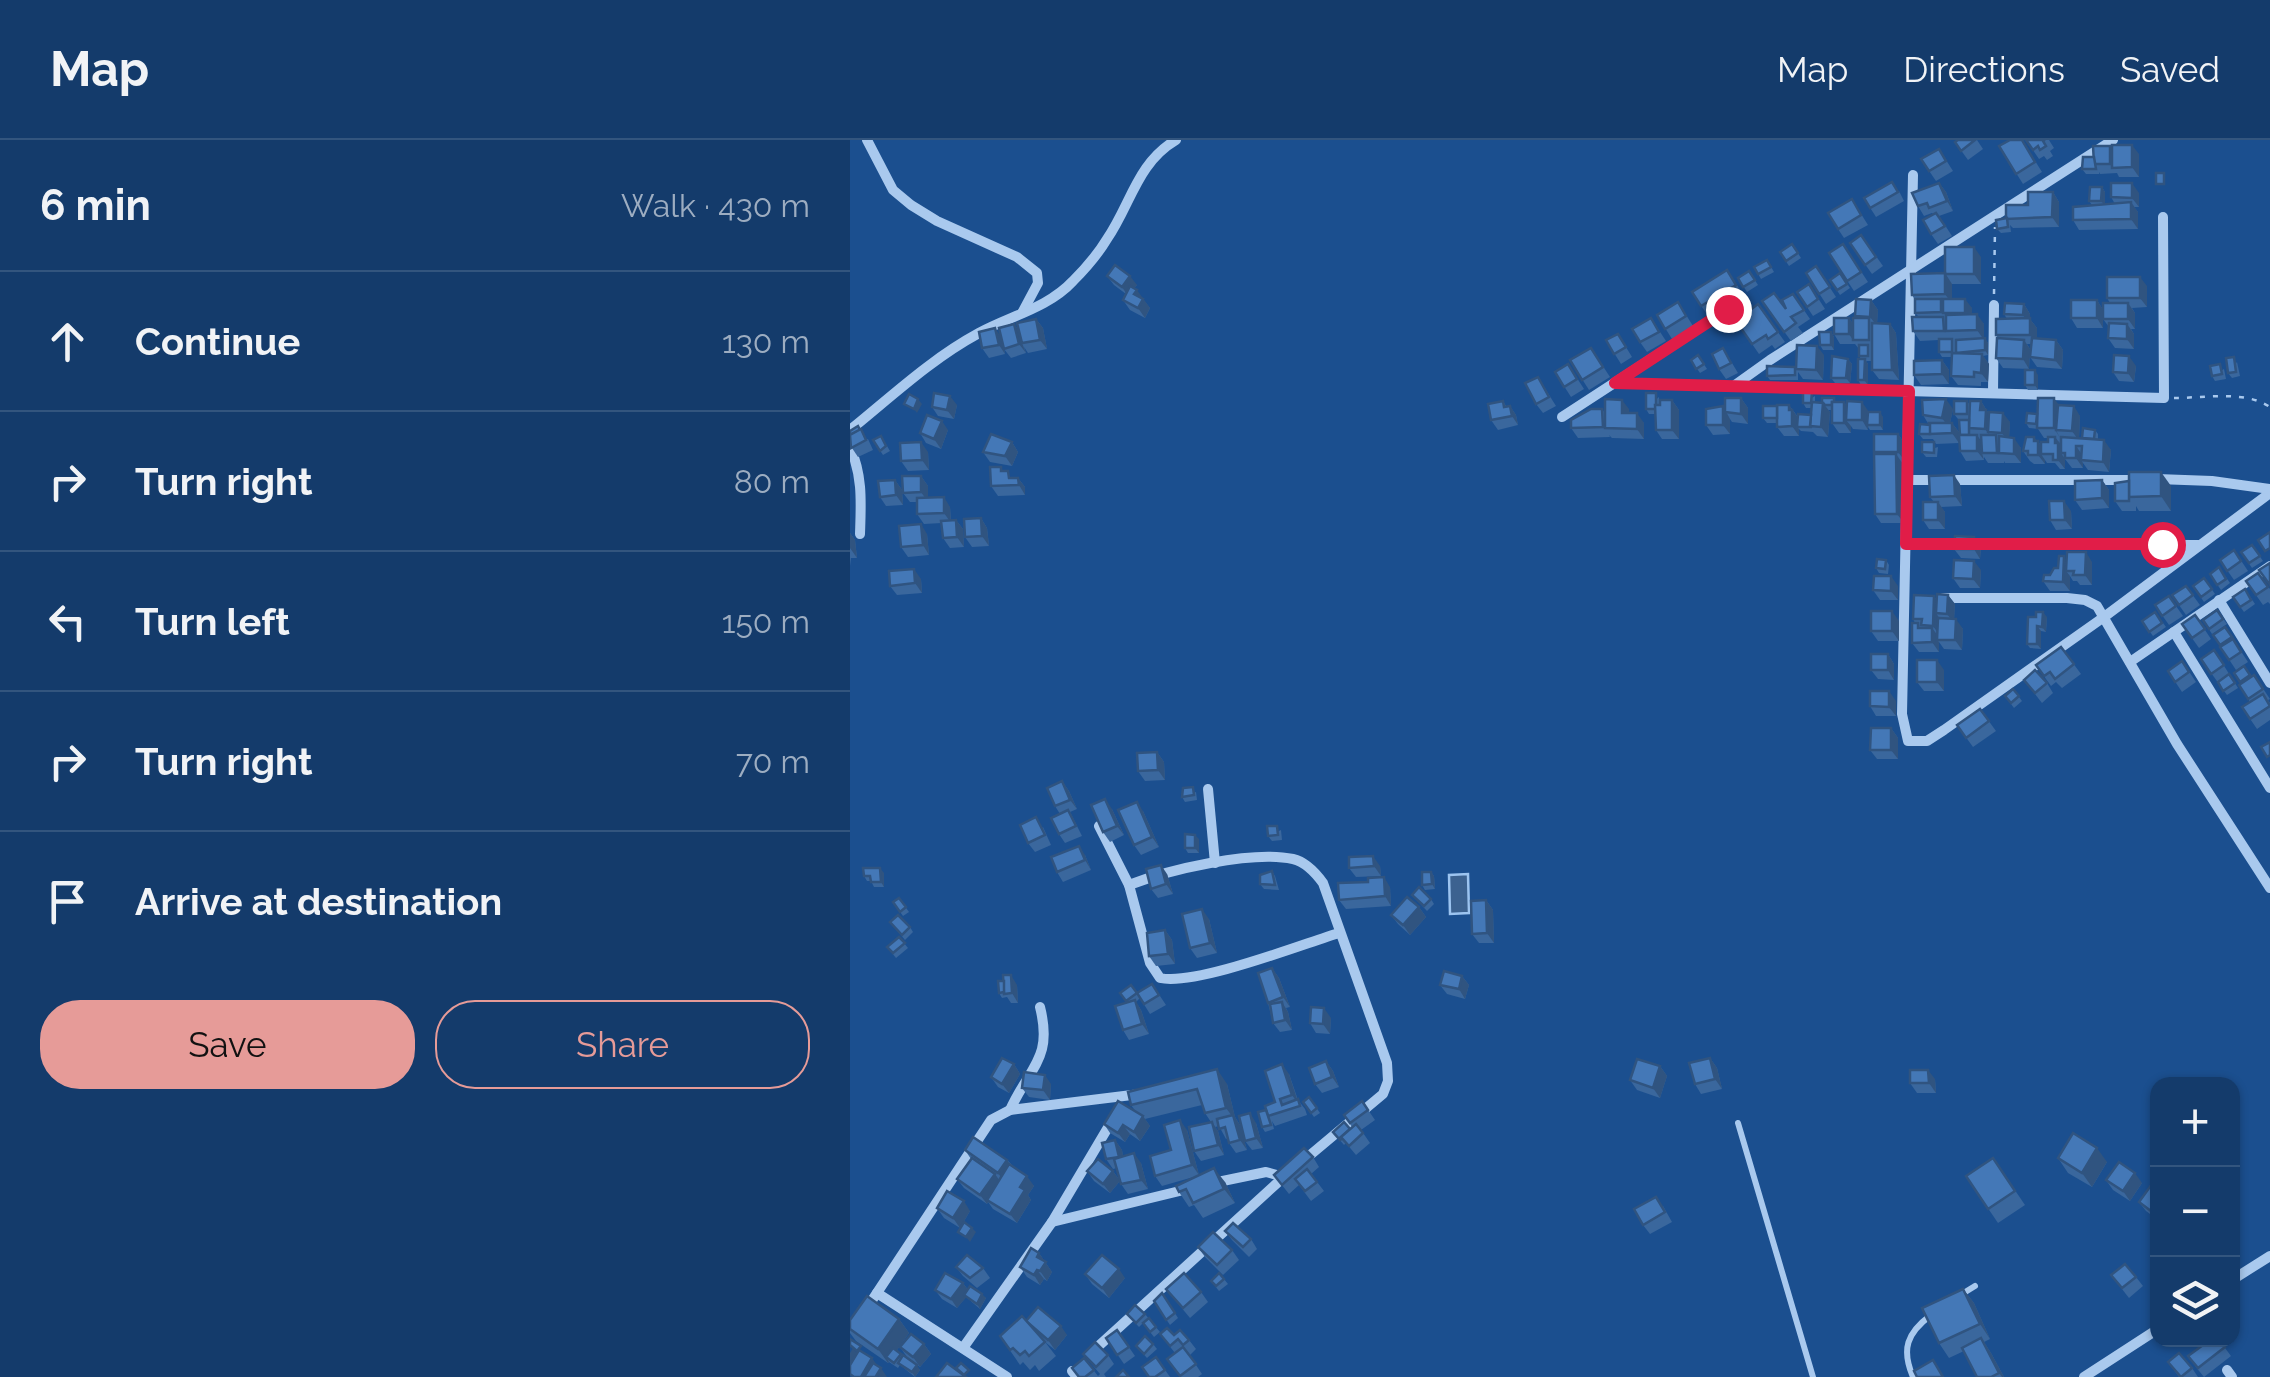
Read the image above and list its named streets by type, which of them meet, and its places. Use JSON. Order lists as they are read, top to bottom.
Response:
{
  "page": {
    "header": "Map",
    "nav": ["Map", "Directions", "Saved"],
    "heading": ["6 min", "Walk · 430 m"],
    "list": [
      ["Continue", "130 m"],
      ["Turn right", "80 m"],
      ["Turn left", "150 m"],
      ["Turn right", "70 m"],
      "Arrive at destination"
    ],
    "buttons": ["Save", "Share"],
    "map_buttons": ["+", "−"]
  }
}
